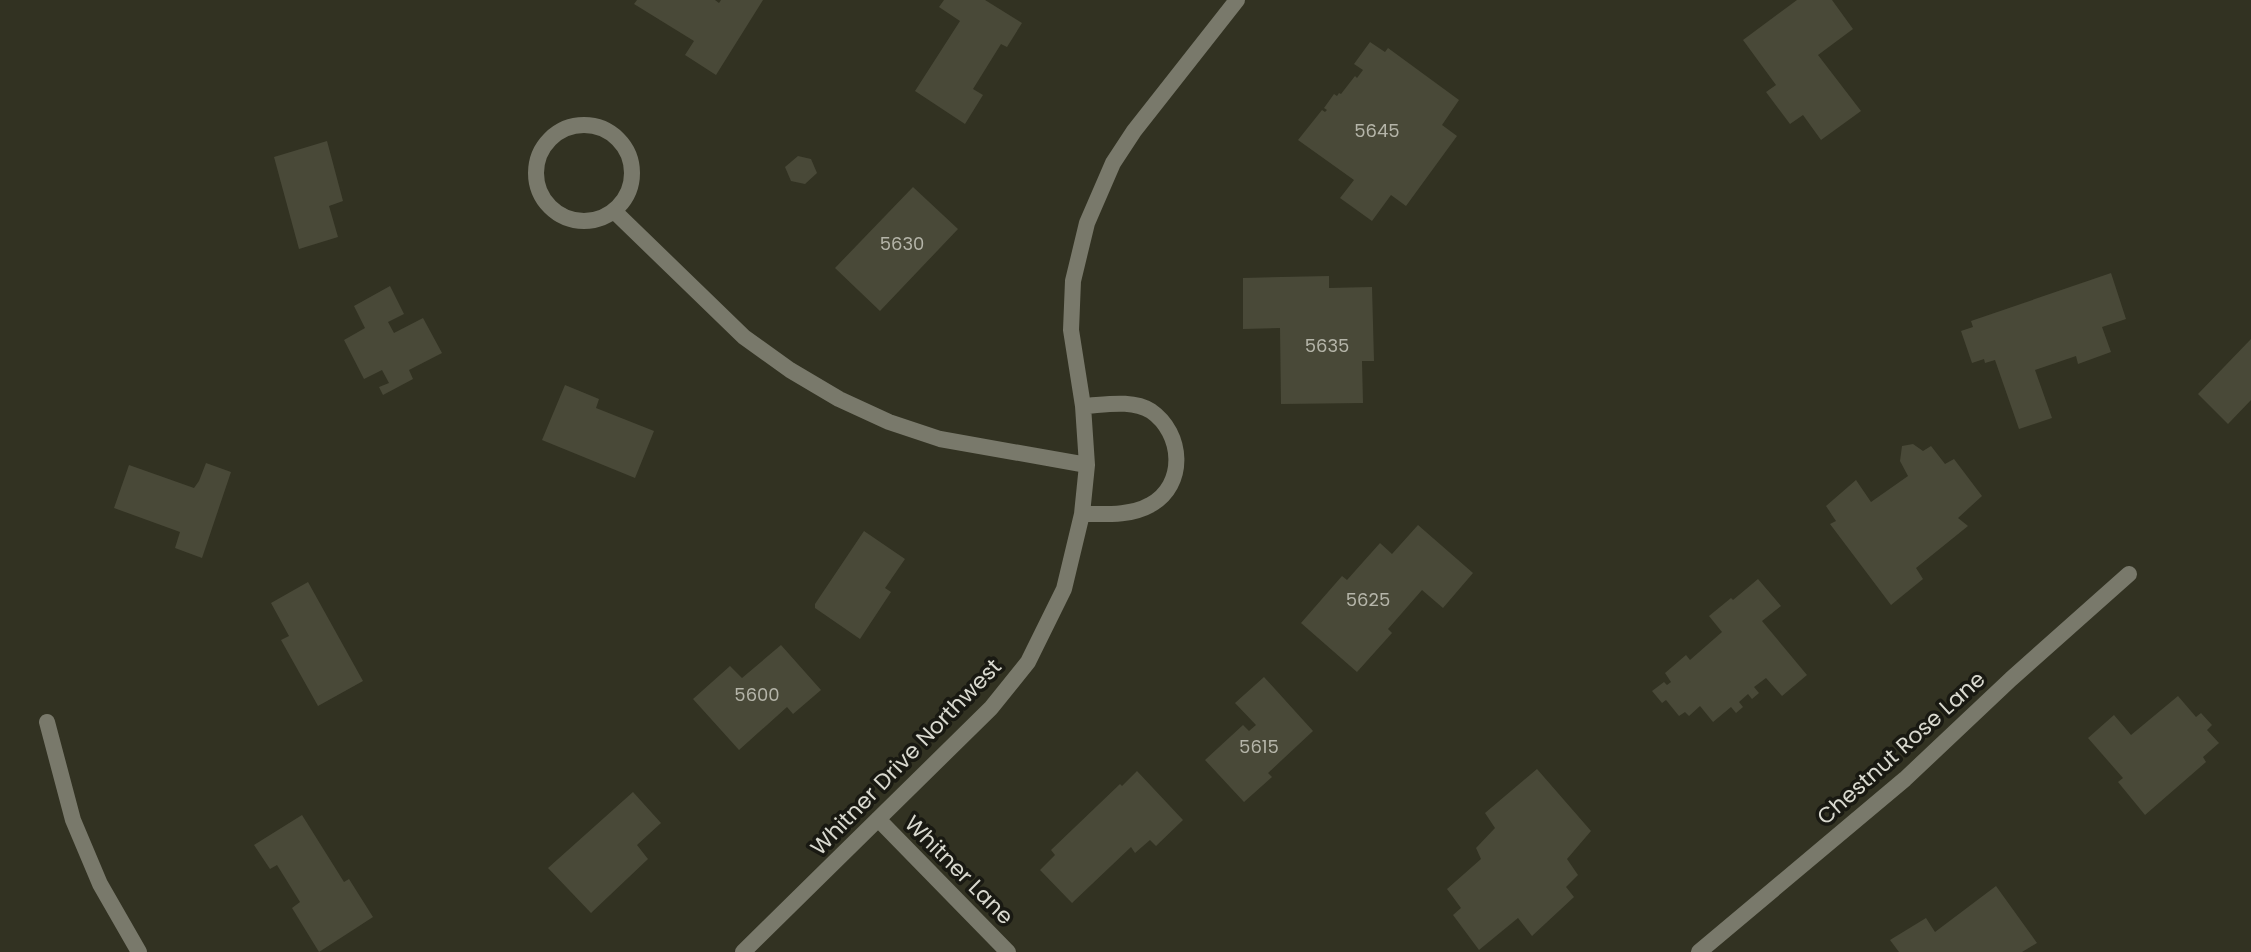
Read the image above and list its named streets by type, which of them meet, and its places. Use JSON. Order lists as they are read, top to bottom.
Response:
{
  "streets": {
    "street": ["Chestnut Rose Lane", "Whitner Drive Northwest", "Whitner Lane"]
  },
  "crossings": [
    ["Whitner Drive Northwest", "Whitner Lane"]
  ],
  "house_numbers": [
    "5645",
    "5630",
    "5635",
    "5625",
    "5600",
    "5615"
  ]
}
